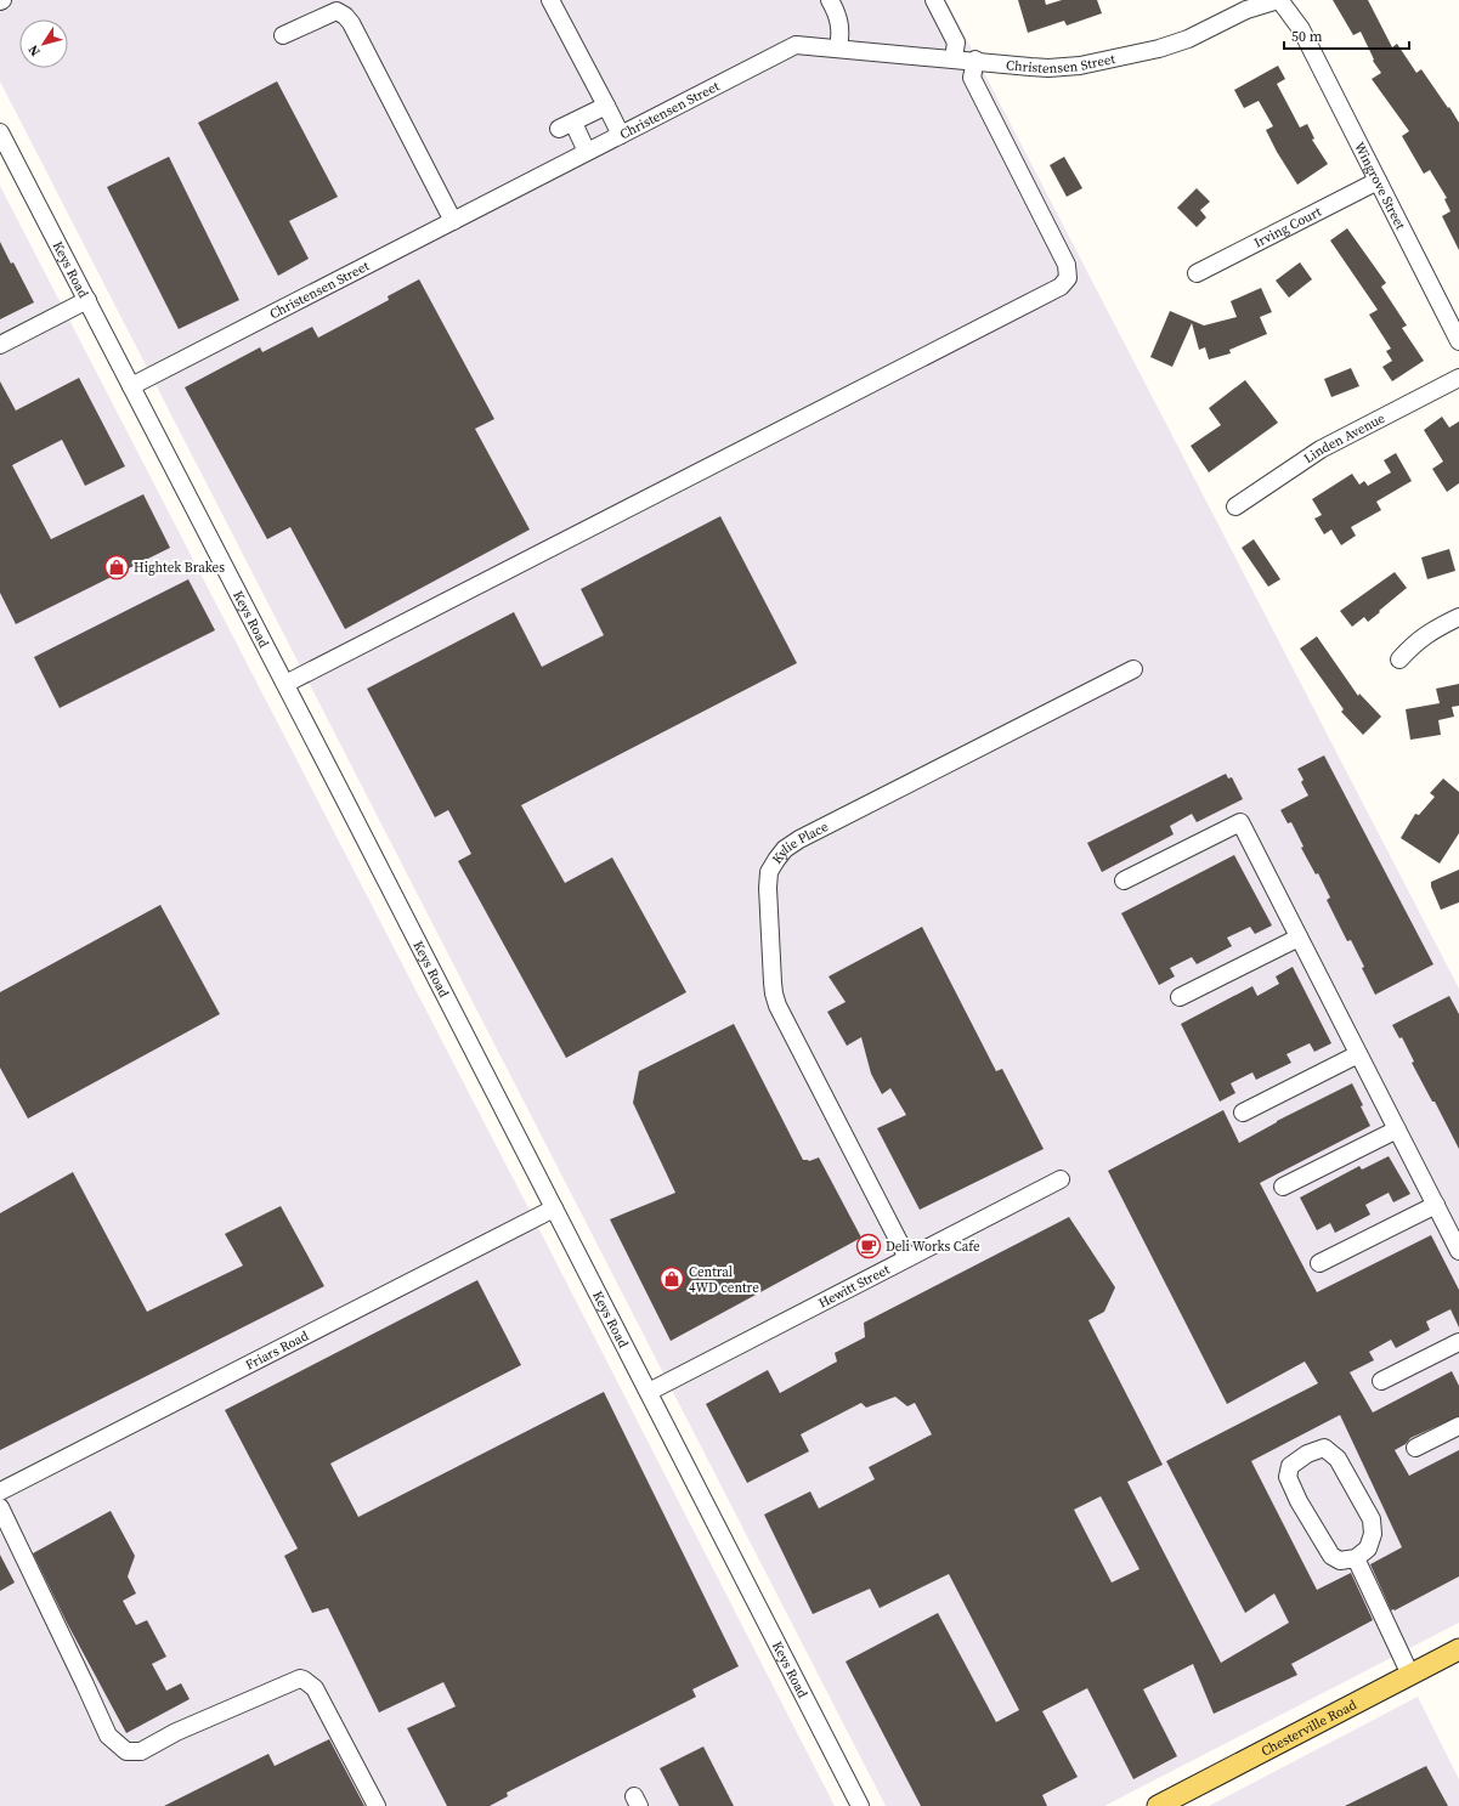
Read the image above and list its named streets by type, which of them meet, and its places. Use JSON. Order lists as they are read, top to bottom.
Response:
{
  "streets": {
    "main road": ["Chesterville Road"],
    "street": [
      "Christensen Street",
      "Wingrove Street",
      "Irving Court",
      "Keys Road",
      "Linden Avenue",
      "Kylie Place",
      "Hewitt Street",
      "Friars Road"
    ]
  },
  "crossings": [
    ["Christensen Street", "Wingrove Street"],
    ["Christensen Street", "Keys Road"],
    ["Wingrove Street", "Irving Court"],
    ["Keys Road", "Hewitt Street"],
    ["Keys Road", "Friars Road"],
    ["Kylie Place", "Hewitt Street"]
  ],
  "places": {
    "shop": ["Hightek Brakes", "Central 4WD centre"],
    "cafe": ["Deli Works Cafe"]
  },
  "scale_bar": "50 m",
  "north": "bottom left"
}
